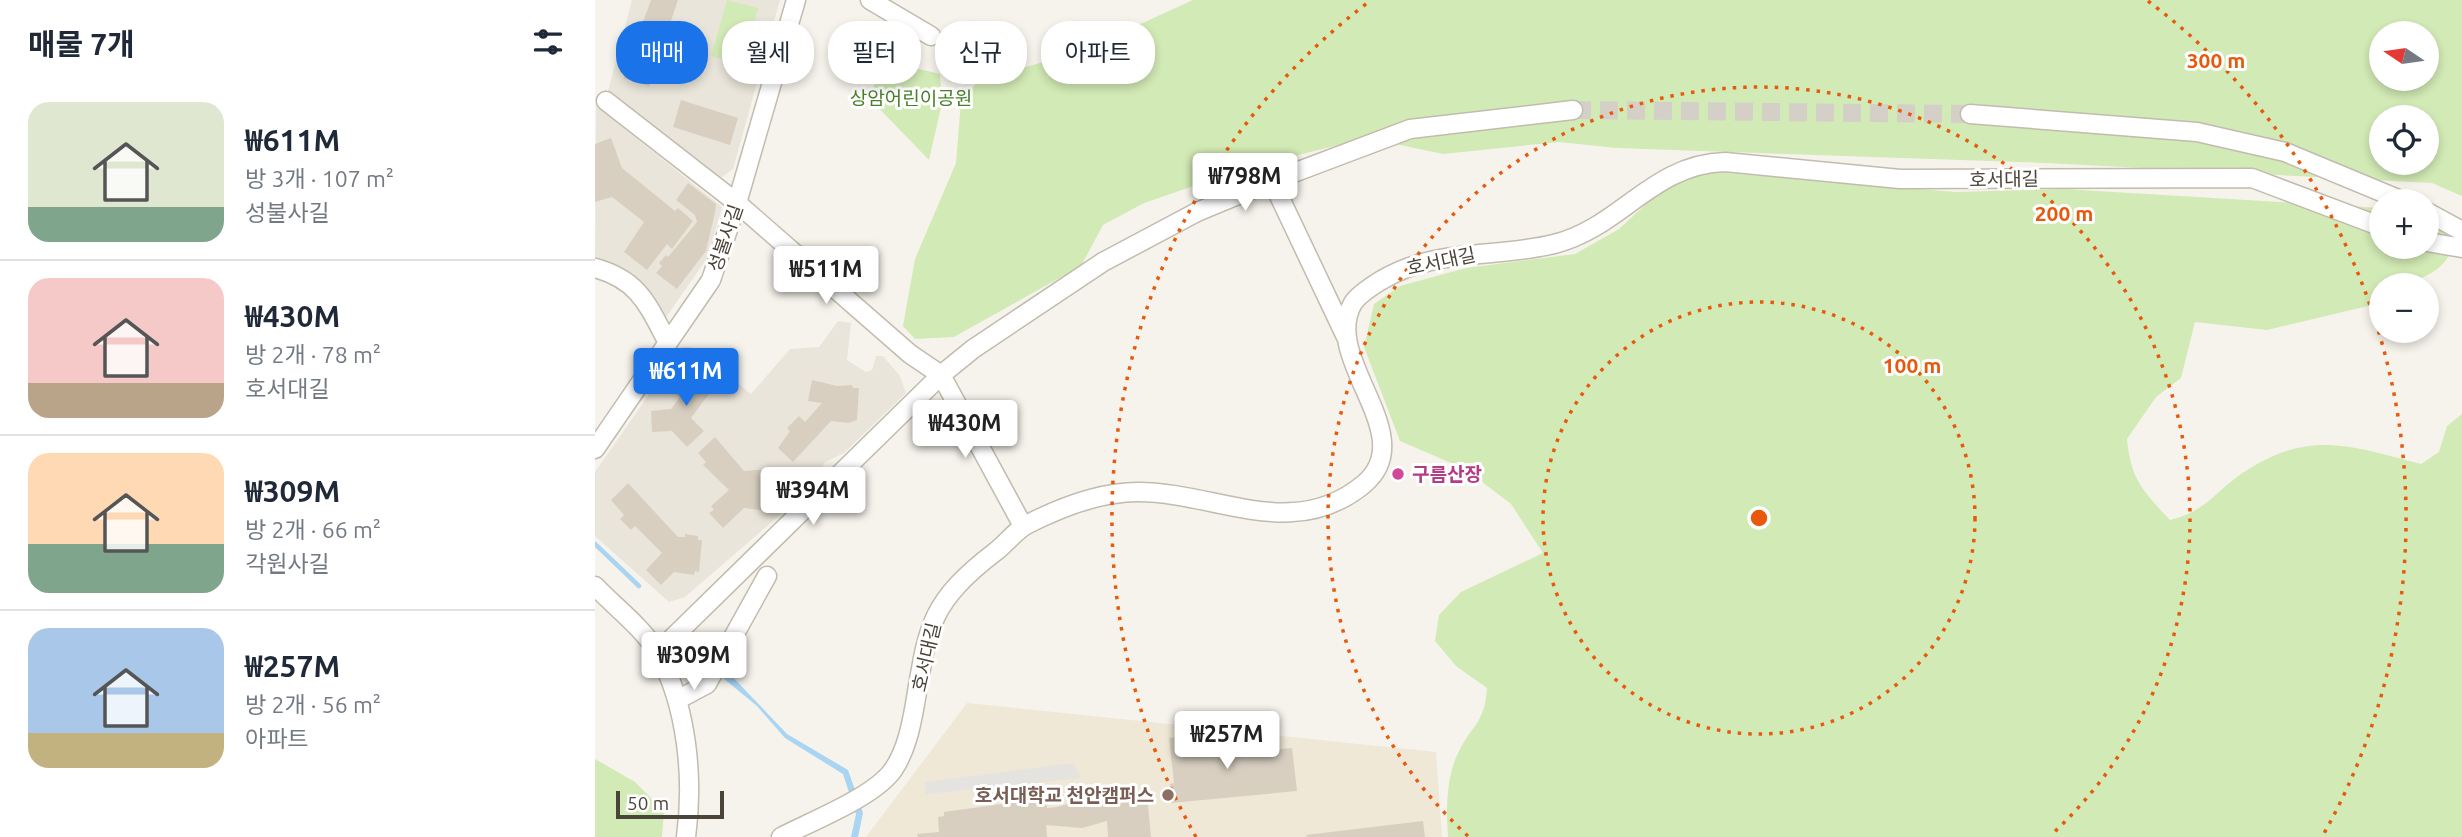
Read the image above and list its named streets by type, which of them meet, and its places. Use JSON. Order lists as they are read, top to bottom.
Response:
{
  "streets": {
    "street": ["호서대길", "성불사길"]
  },
  "parks": ["상암어린이공원"],
  "places": ["구름산장", "호서대학교 천안캠퍼스"],
  "scale_bar": "50 m",
  "north": "left",
  "page": {
    "heading": "매물 7개",
    "map_buttons": ["+", "−"],
    "chip": [
      "매매",
      "월세",
      "필터",
      "신규",
      "아파트"
    ],
    "list": [
      {
        "name": "₩611M",
        "note": "방 3개 · 107 m² · 성불사길"
      },
      {
        "name": "₩430M",
        "note": "방 2개 · 78 m² · 호서대길"
      },
      {
        "name": "₩309M",
        "note": "방 2개 · 66 m² · 각원사길"
      },
      {
        "name": "₩257M",
        "note": "방 2개 · 56 m² · 아파트"
      }
    ],
    "price": [
      "₩798M",
      "₩511M",
      "₩611M",
      "₩430M",
      "₩394M",
      "₩309M",
      "₩257M"
    ],
    "scale": "50 m"
  },
  "rings": ["300 m", "200 m", "100 m"]
}
